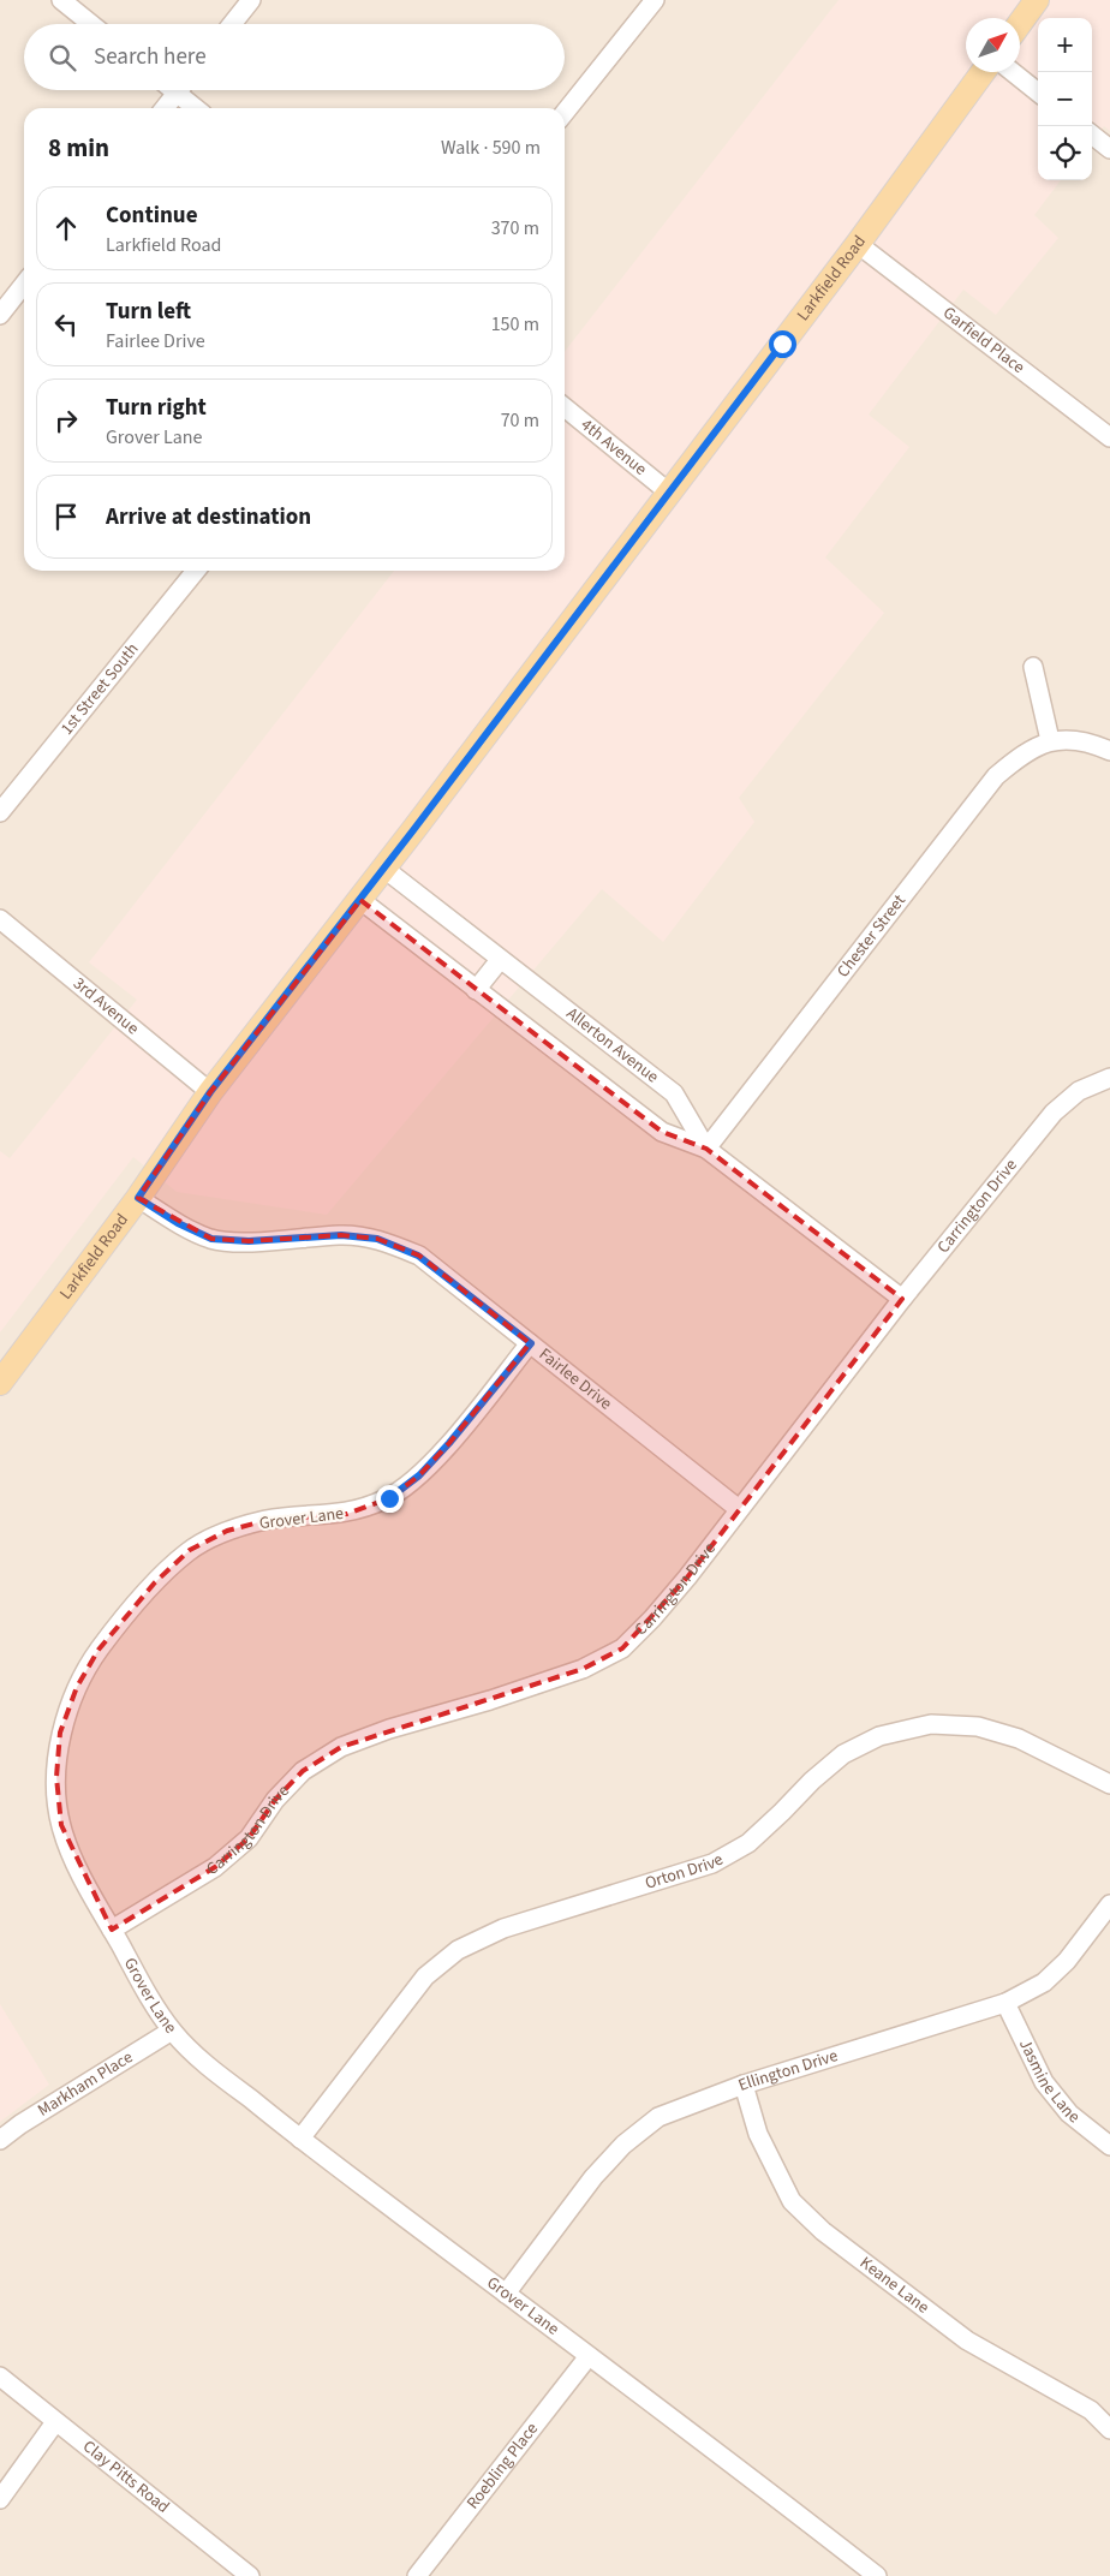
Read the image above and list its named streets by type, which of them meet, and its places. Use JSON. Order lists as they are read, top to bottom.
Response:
{
  "streets": {
    "main road": ["Larkfield Road"],
    "street": [
      "Garfield Place",
      "4th Avenue",
      "1st Street South",
      "Chester Street",
      "3rd Avenue",
      "Allerton Avenue",
      "Carrington Drive",
      "Fairlee Drive",
      "Grover Lane",
      "Orton Drive",
      "Ellington Drive",
      "Jasmine Lane",
      "Markham Place",
      "Keane Lane",
      "Roebling Place",
      "Clay Pitts Road"
    ]
  },
  "crossings": [
    ["Larkfield Road", "Garfield Place"],
    ["Larkfield Road", "4th Avenue"],
    ["Larkfield Road", "3rd Avenue"],
    ["Larkfield Road", "Allerton Avenue"],
    ["Larkfield Road", "Fairlee Drive"],
    ["Chester Street", "Allerton Avenue"],
    ["Allerton Avenue", "Carrington Drive"],
    ["Carrington Drive", "Fairlee Drive"],
    ["Carrington Drive", "Grover Lane"],
    ["Fairlee Drive", "Grover Lane"],
    ["Grover Lane", "Orton Drive"],
    ["Grover Lane", "Ellington Drive"],
    ["Grover Lane", "Markham Place"],
    ["Grover Lane", "Roebling Place"],
    ["Ellington Drive", "Jasmine Lane"],
    ["Ellington Drive", "Keane Lane"]
  ],
  "north": "top right",
  "page": {
    "map_buttons": ["+", "−"],
    "search": "Search here",
    "heading": ["8 min", "Walk · 590 m"],
    "list": [
      ["Continue", "Larkfield Road", "370 m"],
      ["Turn left", "Fairlee Drive", "150 m"],
      ["Turn right", "Grover Lane", "70 m"],
      "Arrive at destination"
    ]
  }
}
